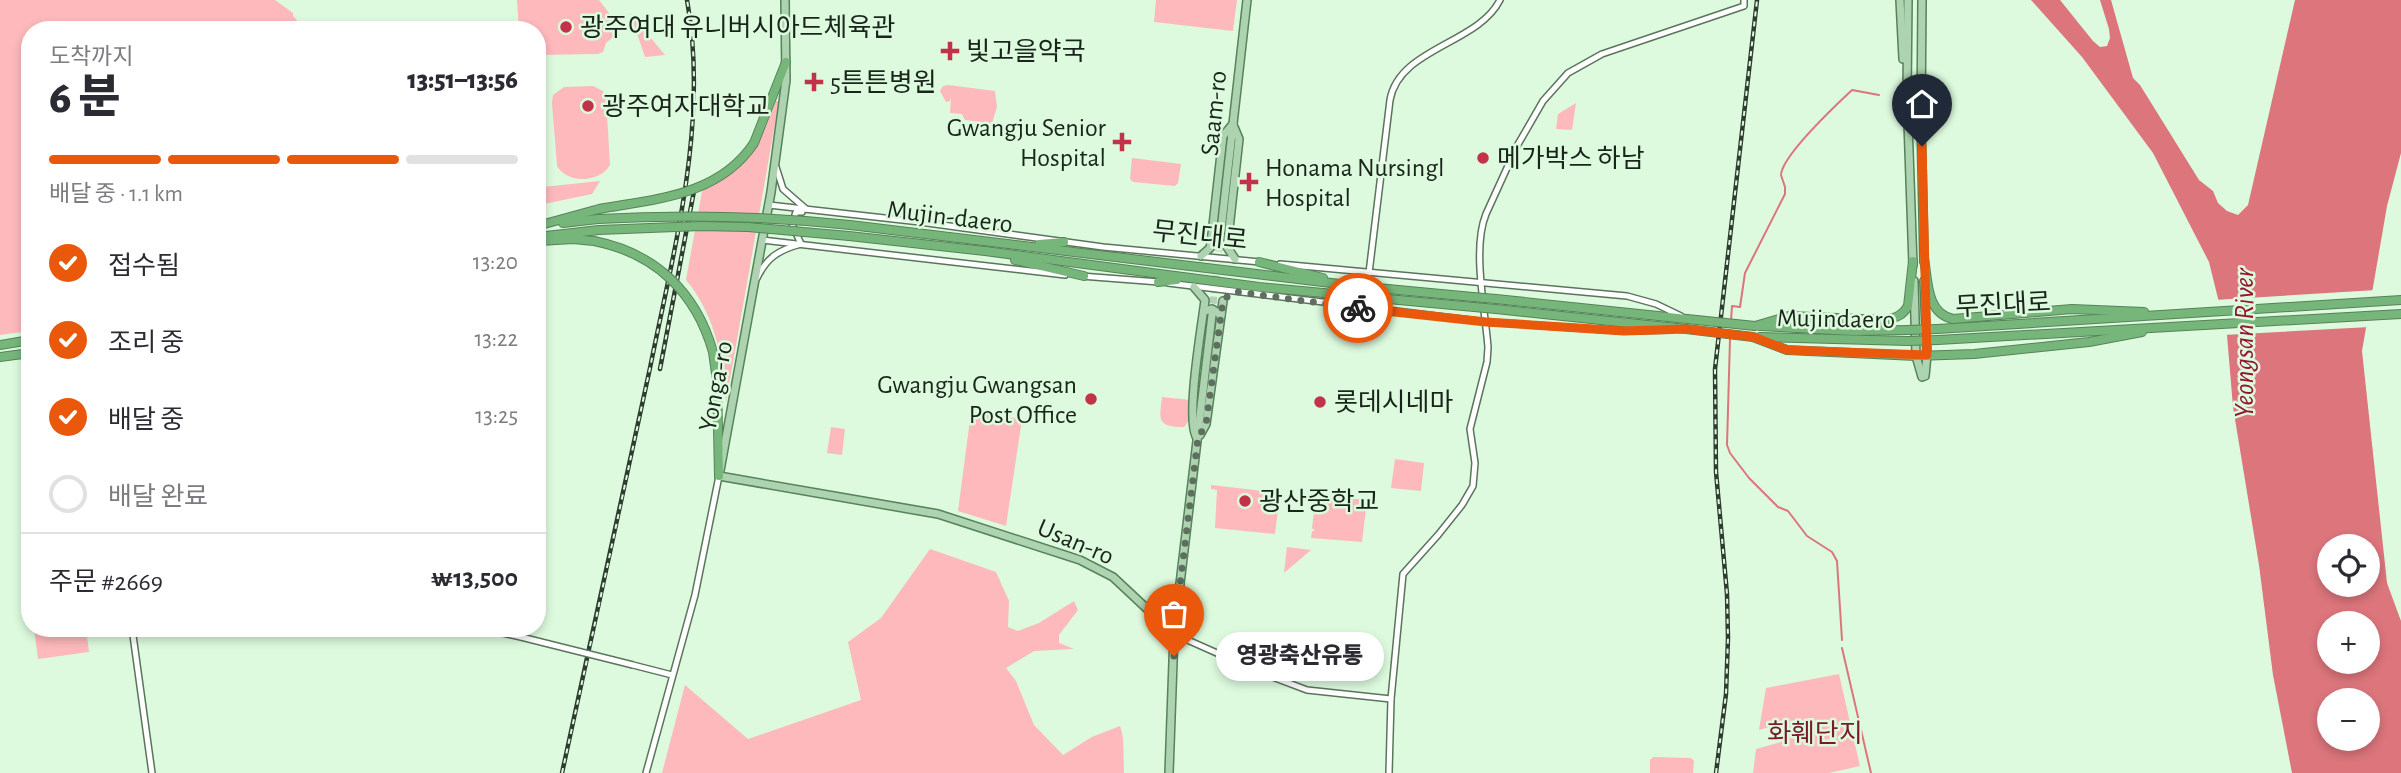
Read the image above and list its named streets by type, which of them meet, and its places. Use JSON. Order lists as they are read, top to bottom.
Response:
{
  "streets": {
    "highway": ["Mujin-daero", "무진대로", "Mujindaero"],
    "main road": ["Saam-ro", "Yonga-ro", "Usan-ro"]
  },
  "crossings": [
    ["Mujin-daero", "무진대로"],
    ["Mujin-daero", "Mujindaero"],
    ["무진대로", "Mujindaero"],
    ["무진대로", "Yonga-ro"],
    ["Yonga-ro", "Usan-ro"]
  ],
  "water": ["Yeongsan River"],
  "parks": ["화훼단지"],
  "places": {
    "other": [
      "광주여대 유니버시아드체육관",
      "광주여자대학교",
      "메가박스 하남",
      "Gwangju Gwangsan Post Office",
      "롯데시네마",
      "광산중학교",
      "영광축산유통"
    ],
    "health": [
      "빛고을약국",
      "5튼튼병원",
      "Gwangju Senior Hospital",
      "Honama Nursingl Hospital"
    ]
  },
  "page": {
    "heading": ["6 분", "도착까지", "13:51–13:56"],
    "panel": ["주문 #2669", "₩13,500"],
    "bar": "배달 중 · 1.1 km",
    "list": [
      ["접수됨", "13:20"],
      ["조리 중", "13:22"],
      ["배달 중", "13:25"],
      "배달 완료"
    ],
    "map_buttons": ["+", "−"],
    "bubble": "영광축산유통"
  }
}
